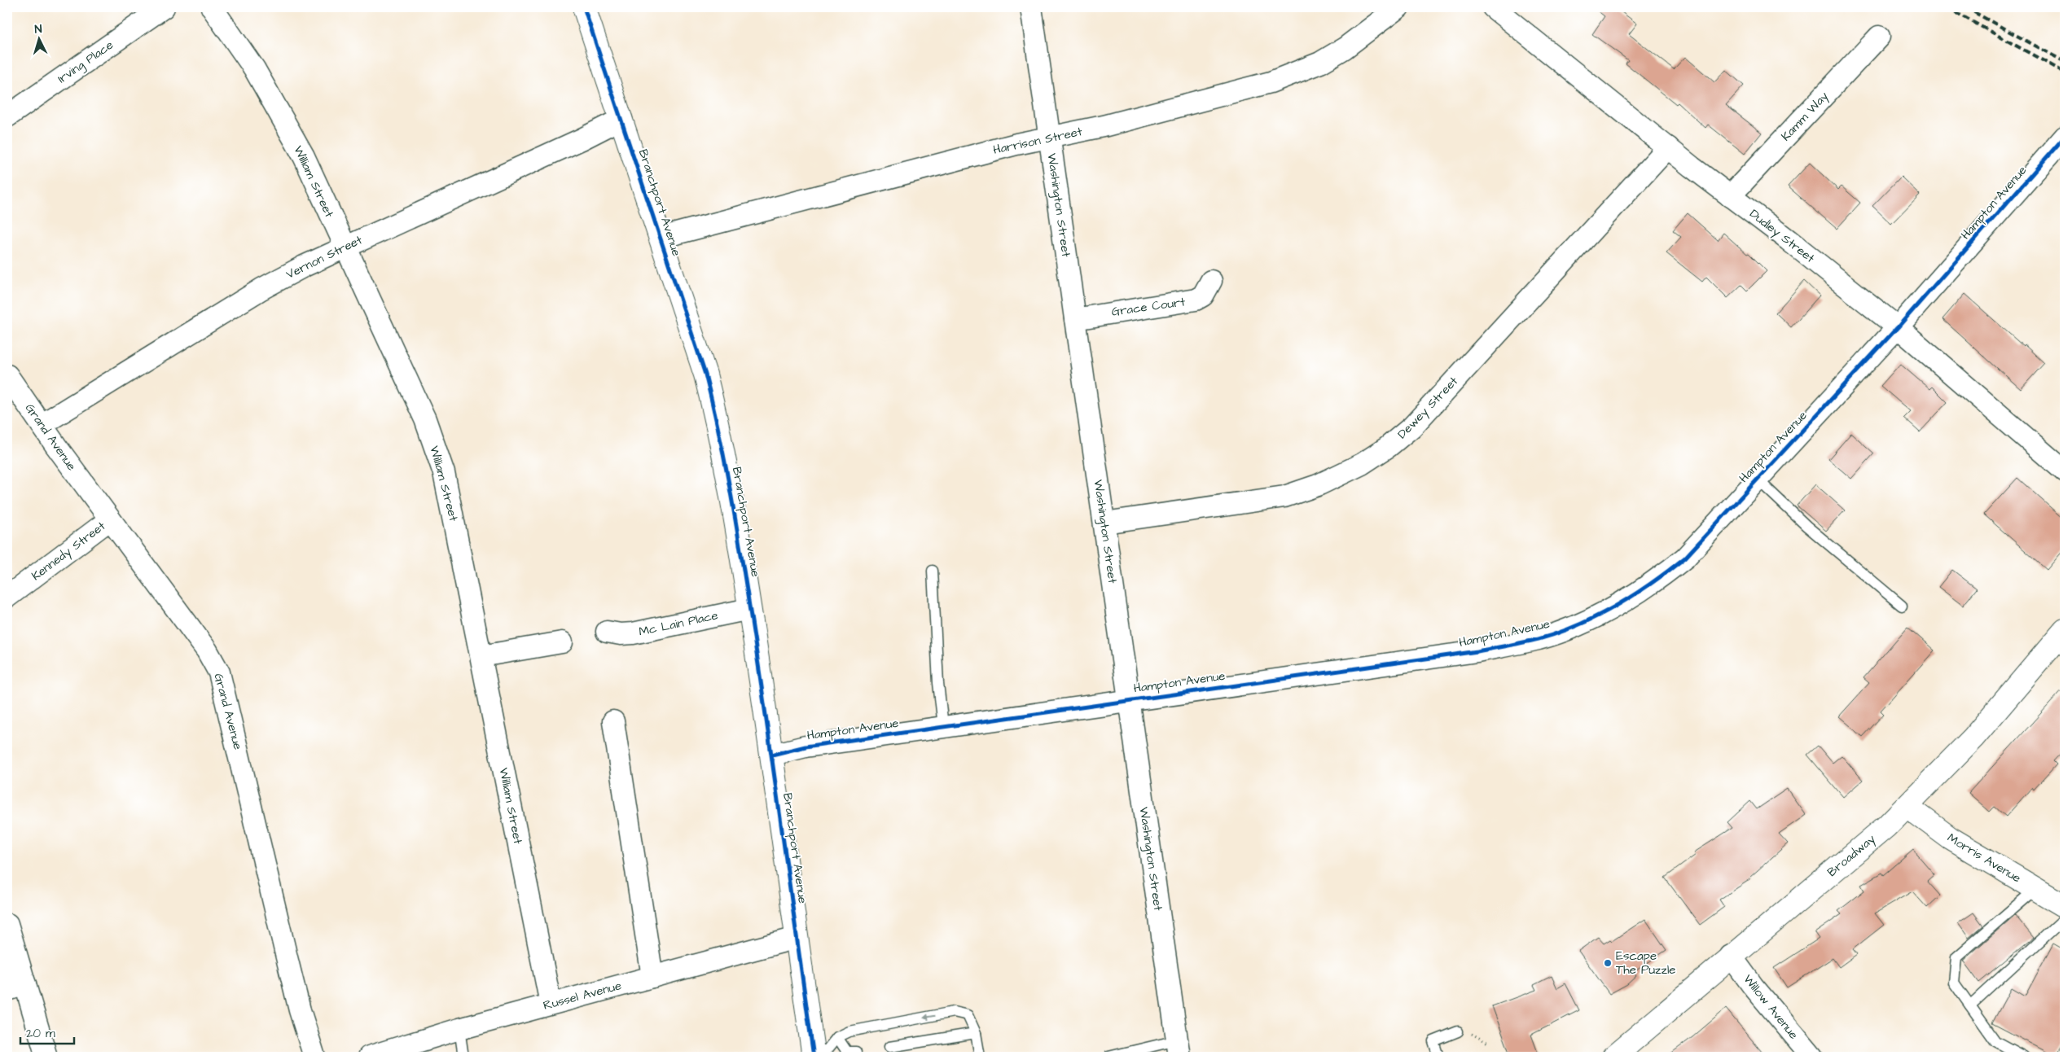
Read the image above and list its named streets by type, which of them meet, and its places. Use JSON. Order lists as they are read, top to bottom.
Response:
{
  "streets": {
    "street": [
      "Irving Place",
      "Kamm Way",
      "Harrison Street",
      "William Street",
      "Branchport Avenue",
      "Hampton Avenue",
      "Washington Street",
      "Dudley Street",
      "Vernon Street",
      "Grace Court",
      "Dewey Street",
      "Grand Avenue",
      "Kennedy Street",
      "Mc Lain Place",
      "Broadway",
      "Morris Avenue",
      "Russel Avenue",
      "Willow Avenue"
    ]
  },
  "crossings": [
    ["Kamm Way", "Dudley Street"],
    ["Harrison Street", "Branchport Avenue"],
    ["Harrison Street", "Washington Street"],
    ["William Street", "Vernon Street"],
    ["William Street", "Russel Avenue"],
    ["Branchport Avenue", "Hampton Avenue"],
    ["Branchport Avenue", "Vernon Street"],
    ["Branchport Avenue", "Mc Lain Place"],
    ["Branchport Avenue", "Russel Avenue"],
    ["Hampton Avenue", "Washington Street"],
    ["Hampton Avenue", "Dudley Street"],
    ["Washington Street", "Grace Court"],
    ["Washington Street", "Dewey Street"],
    ["Dudley Street", "Dewey Street"],
    ["Vernon Street", "Grand Avenue"],
    ["Grand Avenue", "Kennedy Street"],
    ["Broadway", "Morris Avenue"],
    ["Broadway", "Willow Avenue"]
  ],
  "places": ["Escape The Puzzle"],
  "scale_bar": "20 m",
  "north": "top"
}
